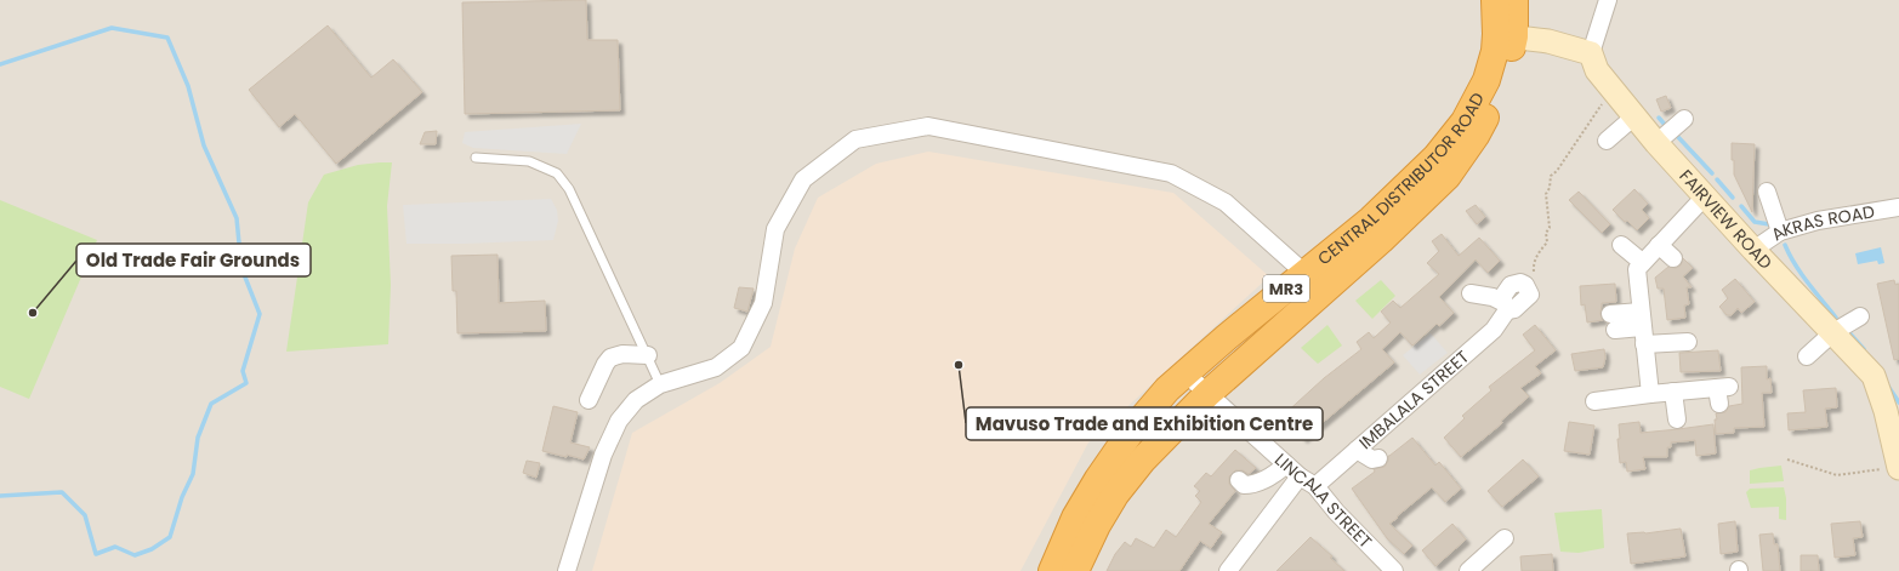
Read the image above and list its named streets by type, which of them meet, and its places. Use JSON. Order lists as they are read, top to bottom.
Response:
{
  "streets": {
    "highway": ["CENTRAL DISTRIBUTOR ROAD", "MR3"],
    "main road": ["FAIRVIEW ROAD"],
    "street": ["AKRAS ROAD", "IMBALALA STREET", "LINCALA STREET"]
  },
  "crossings": [
    ["CENTRAL DISTRIBUTOR ROAD", "LINCALA STREET"],
    ["FAIRVIEW ROAD", "AKRAS ROAD"],
    ["IMBALALA STREET", "LINCALA STREET"]
  ],
  "places": ["Old Trade Fair Grounds", "Mavuso Trade and Exhibition Centre"]
}
